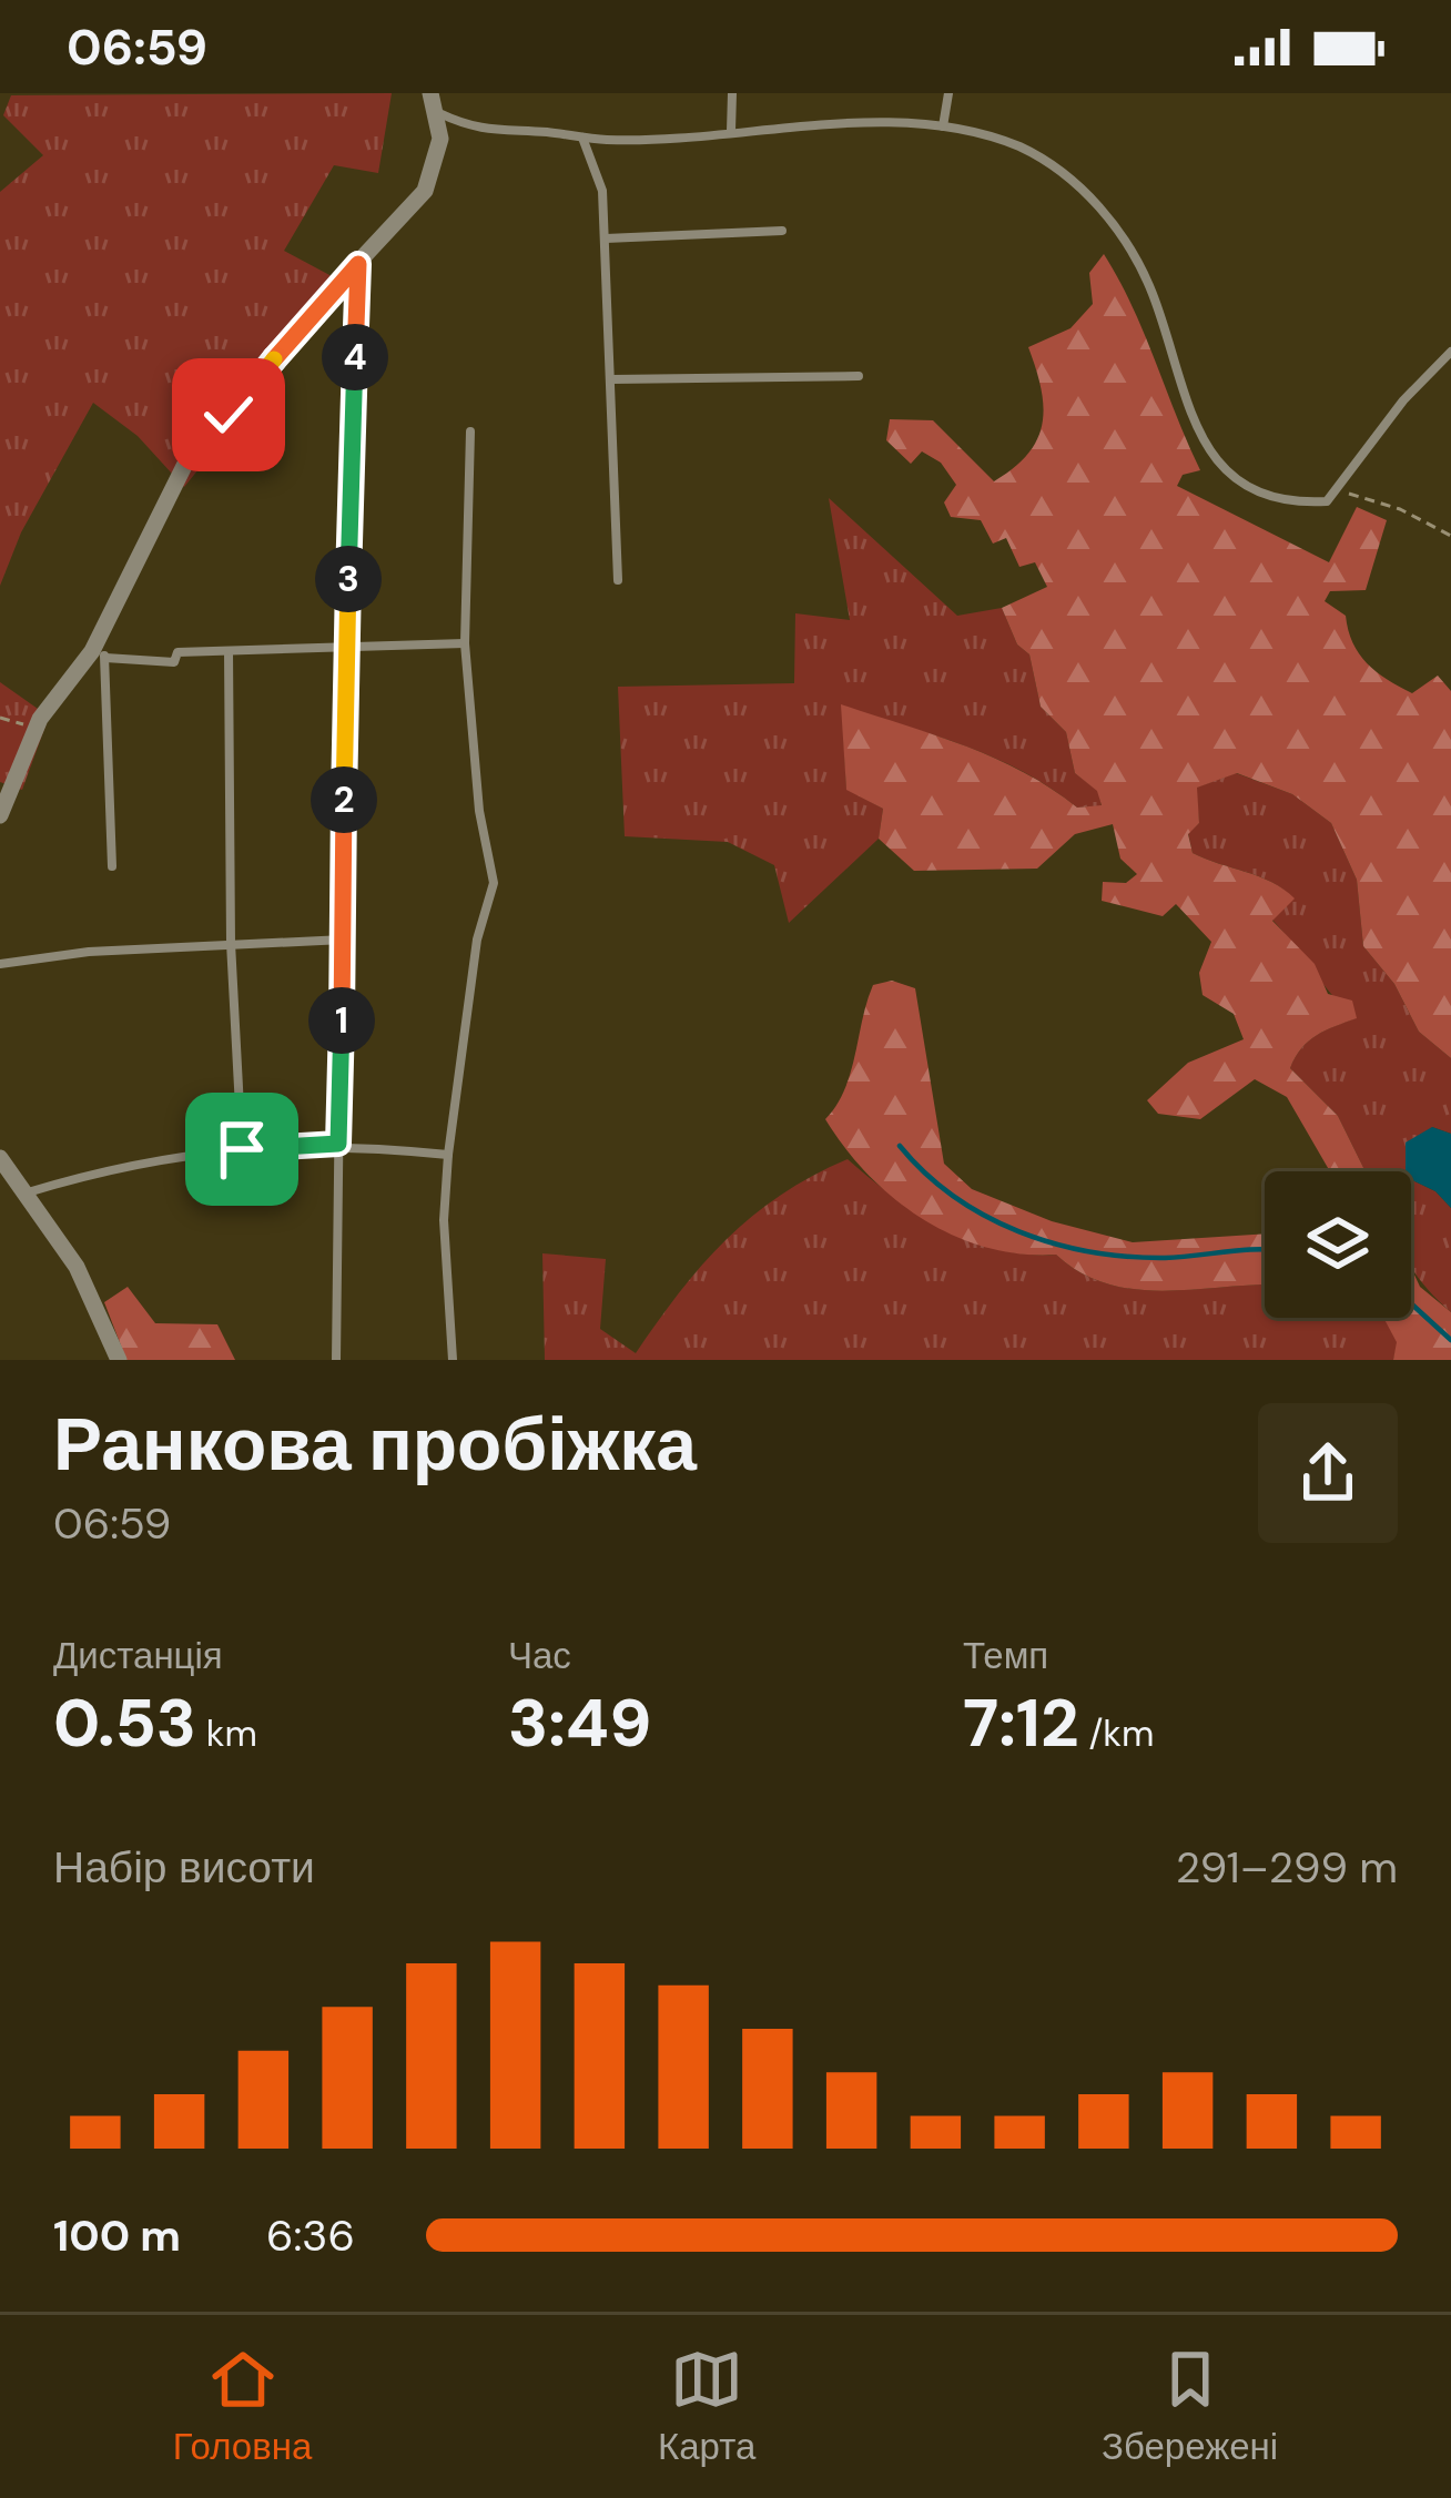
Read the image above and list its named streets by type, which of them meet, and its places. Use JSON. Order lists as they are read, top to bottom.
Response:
{
  "page": {
    "status": "06:59",
    "pins": [
      "4",
      "3",
      "2",
      "1"
    ],
    "heading": ["Ранкова пробіжка", "06:59"],
    "stats": [
      ["Дистанція", "0.53 km"],
      ["Час", "3:49"],
      ["Темп", "7:12 /km"]
    ],
    "chart": ["Набір висоти", "291–299 m"],
    "list": [
      {
        "name": "100 m",
        "note": "6:36"
      }
    ],
    "tabs": ["Головна", "Карта", "Збережені"]
  }
}
